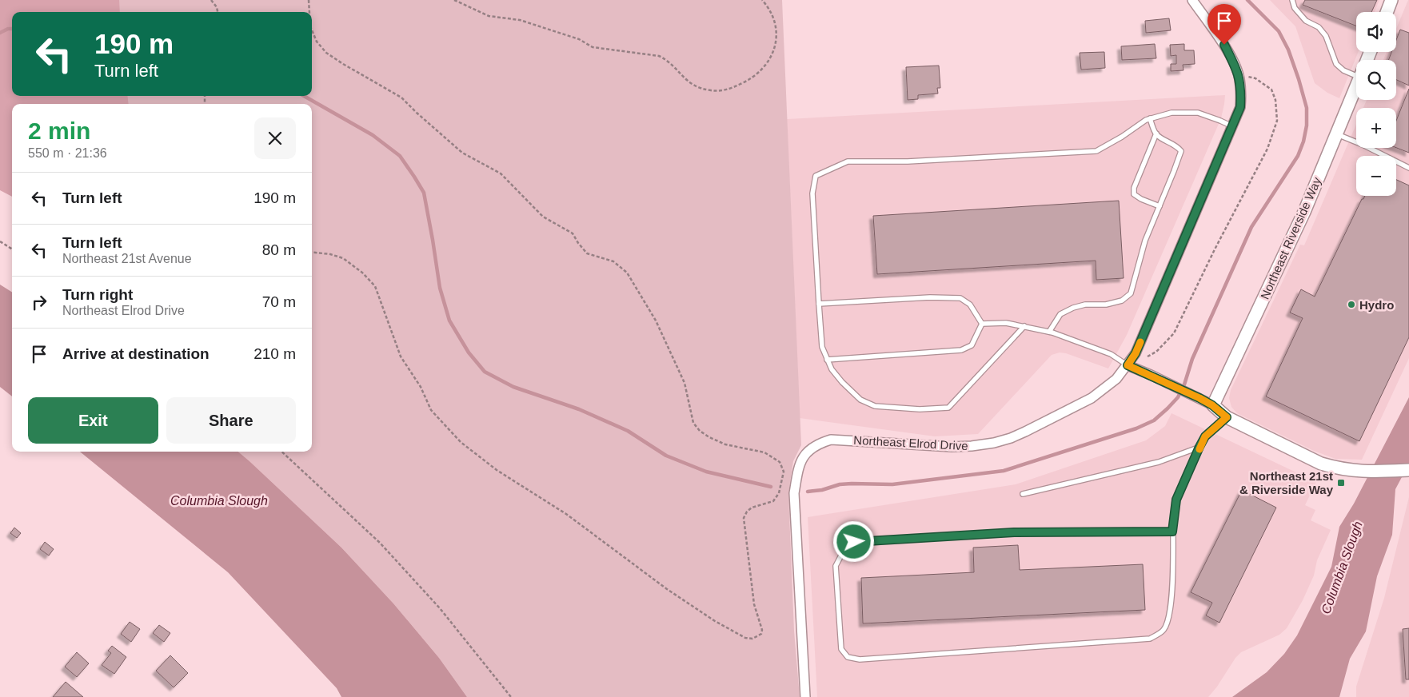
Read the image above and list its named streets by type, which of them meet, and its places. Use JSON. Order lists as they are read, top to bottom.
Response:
{
  "streets": {
    "street": ["Northeast Riverside Way", "Northeast Elrod Drive"]
  },
  "water": ["Columbia Slough"],
  "places": {
    "other": ["Hydro"],
    "transit": ["Northeast 21st & Riverside Way"]
  },
  "page": {
    "map_buttons": ["+", "−"],
    "turn": ["190 m", "Turn left"],
    "heading": ["2 min", "550 m · 21:36"],
    "list": [
      {
        "name": "Turn left",
        "value": "190 m"
      },
      {
        "name": "Turn left",
        "note": "Northeast 21st Avenue",
        "value": "80 m"
      },
      {
        "name": "Turn right",
        "note": "Northeast Elrod Drive",
        "value": "70 m"
      },
      {
        "name": "Arrive at destination",
        "value": "210 m"
      }
    ],
    "buttons": ["Exit", "Share"]
  }
}
